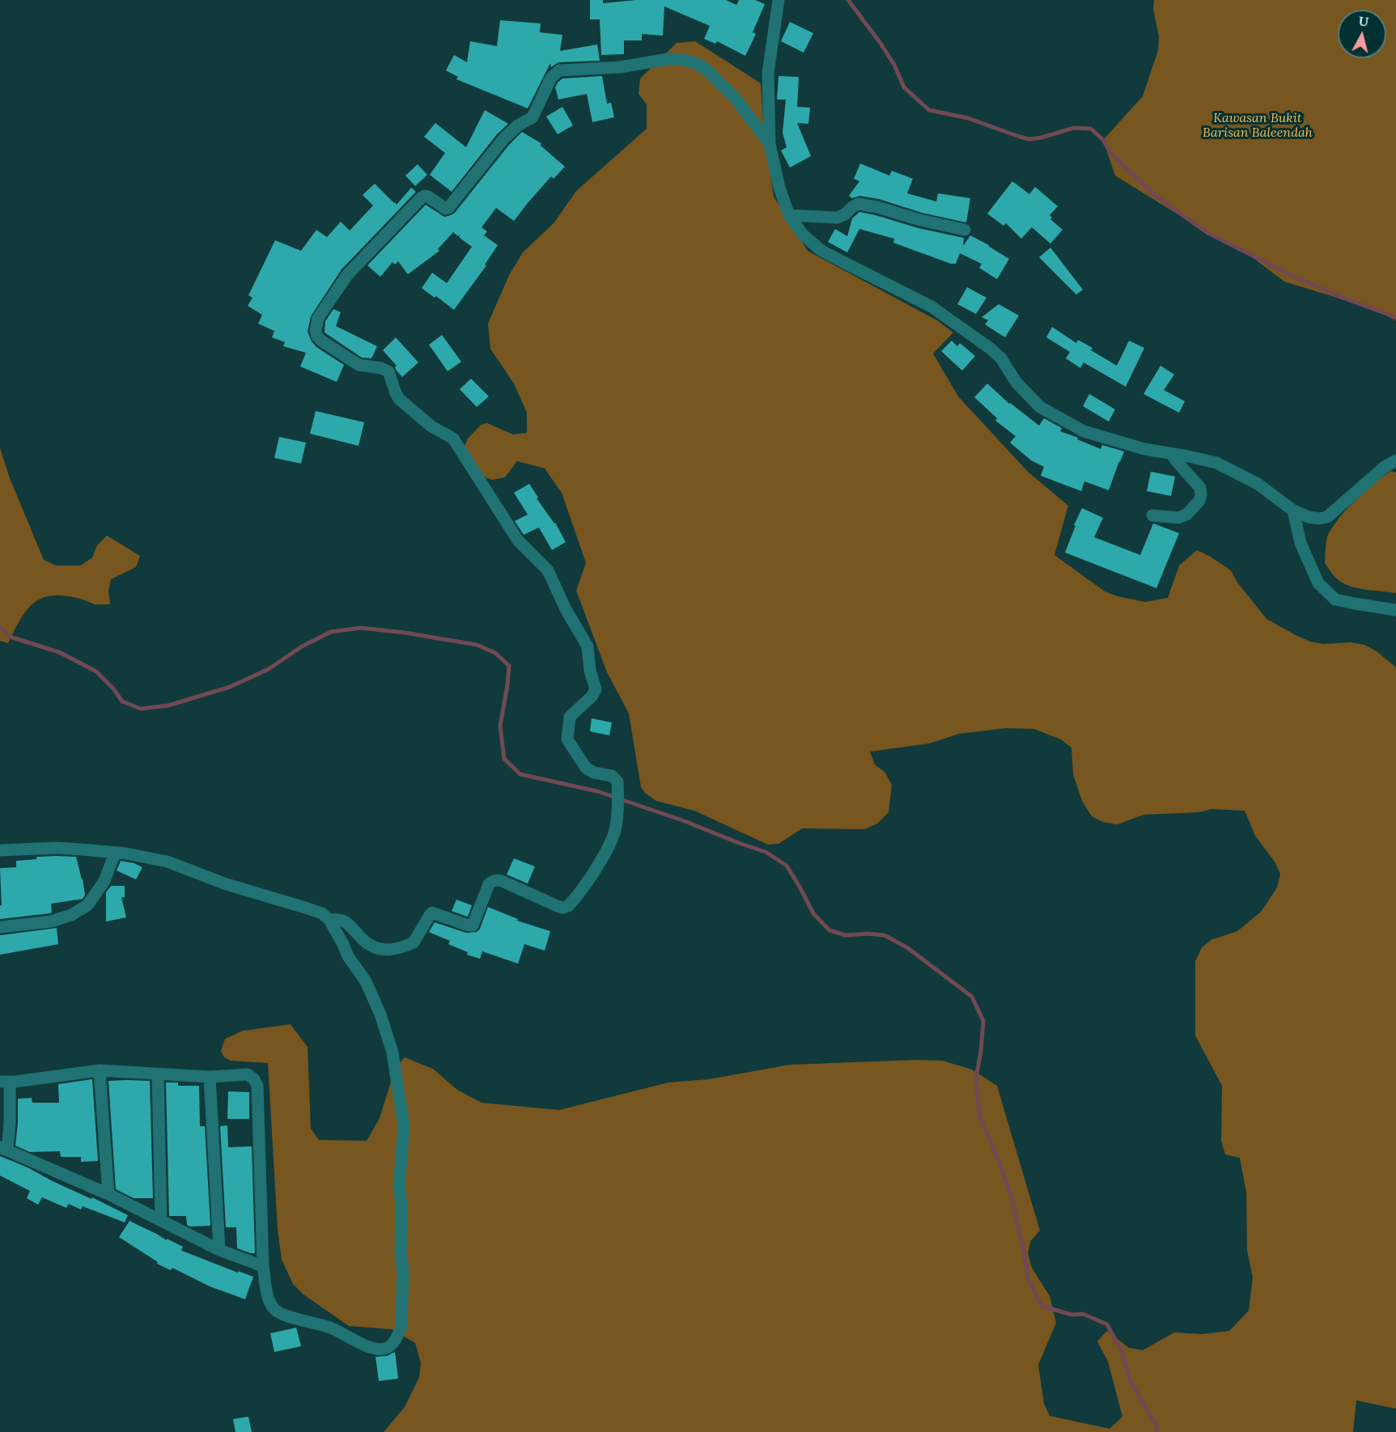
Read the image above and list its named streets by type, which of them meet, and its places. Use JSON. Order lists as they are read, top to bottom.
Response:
{
  "parks": ["Kawasan Bukit Barisan Baleendah"],
  "north": "top"
}
